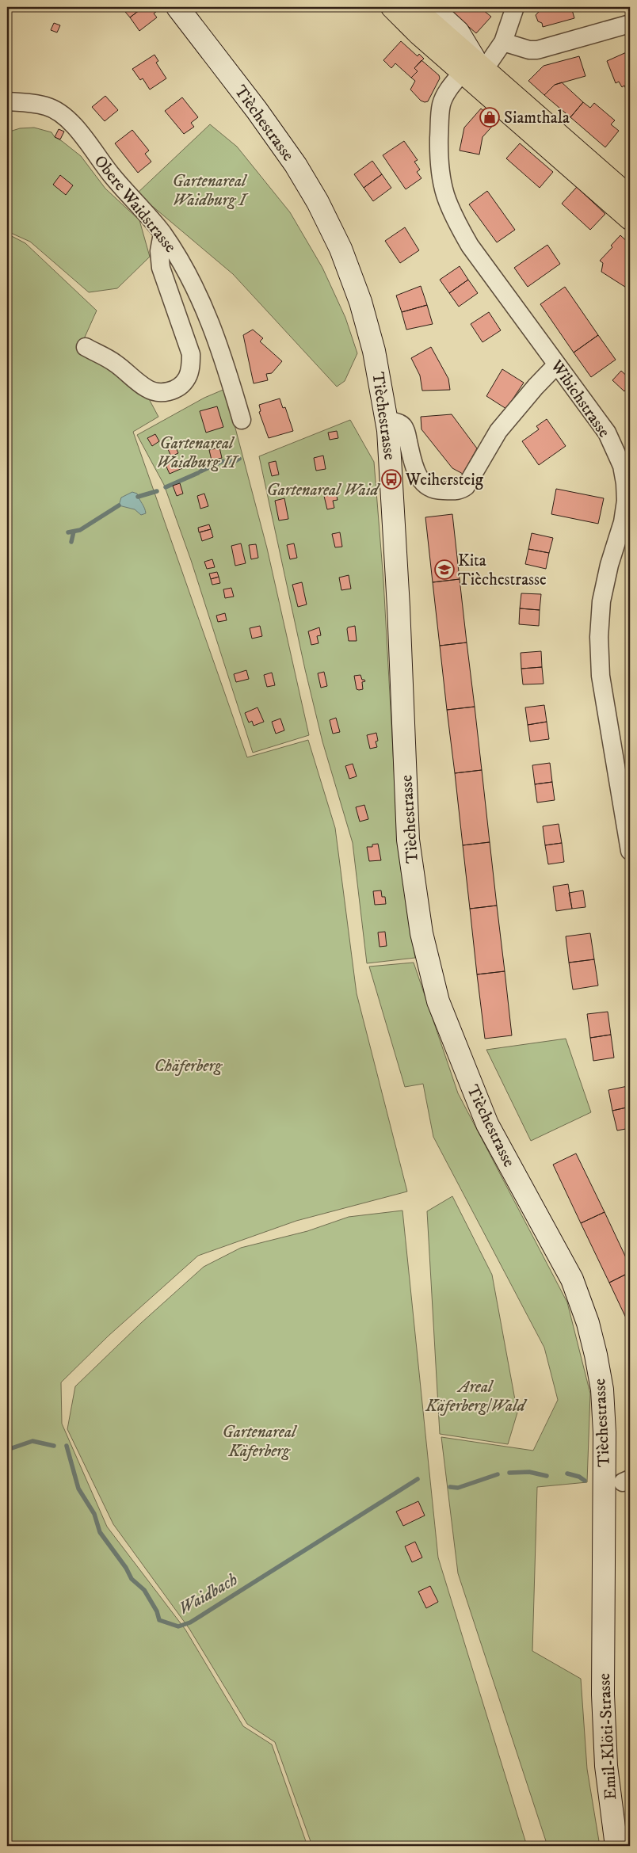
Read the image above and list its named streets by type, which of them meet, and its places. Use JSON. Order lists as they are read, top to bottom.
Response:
{
  "streets": {
    "street": [
      "Tièchestrasse",
      "Obere Waidstrasse",
      "Wibichstrasse",
      "Emil-Klöti-Strasse"
    ]
  },
  "crossings": [
    ["Tièchestrasse", "Emil-Klöti-Strasse"]
  ],
  "water": ["Waidbach"],
  "parks": [
    "Gartenareal Waidburg I",
    "Gartenareal Waidburg II",
    "Gartenareal Waid",
    "Chäferberg",
    "Areal Käferberg/Wald",
    "Gartenareal Käferberg"
  ],
  "places": {
    "shop": ["Siamthala"],
    "bus stop": ["Weihersteig"],
    "school or university": ["Kita Tièchestrasse"]
  }
}
